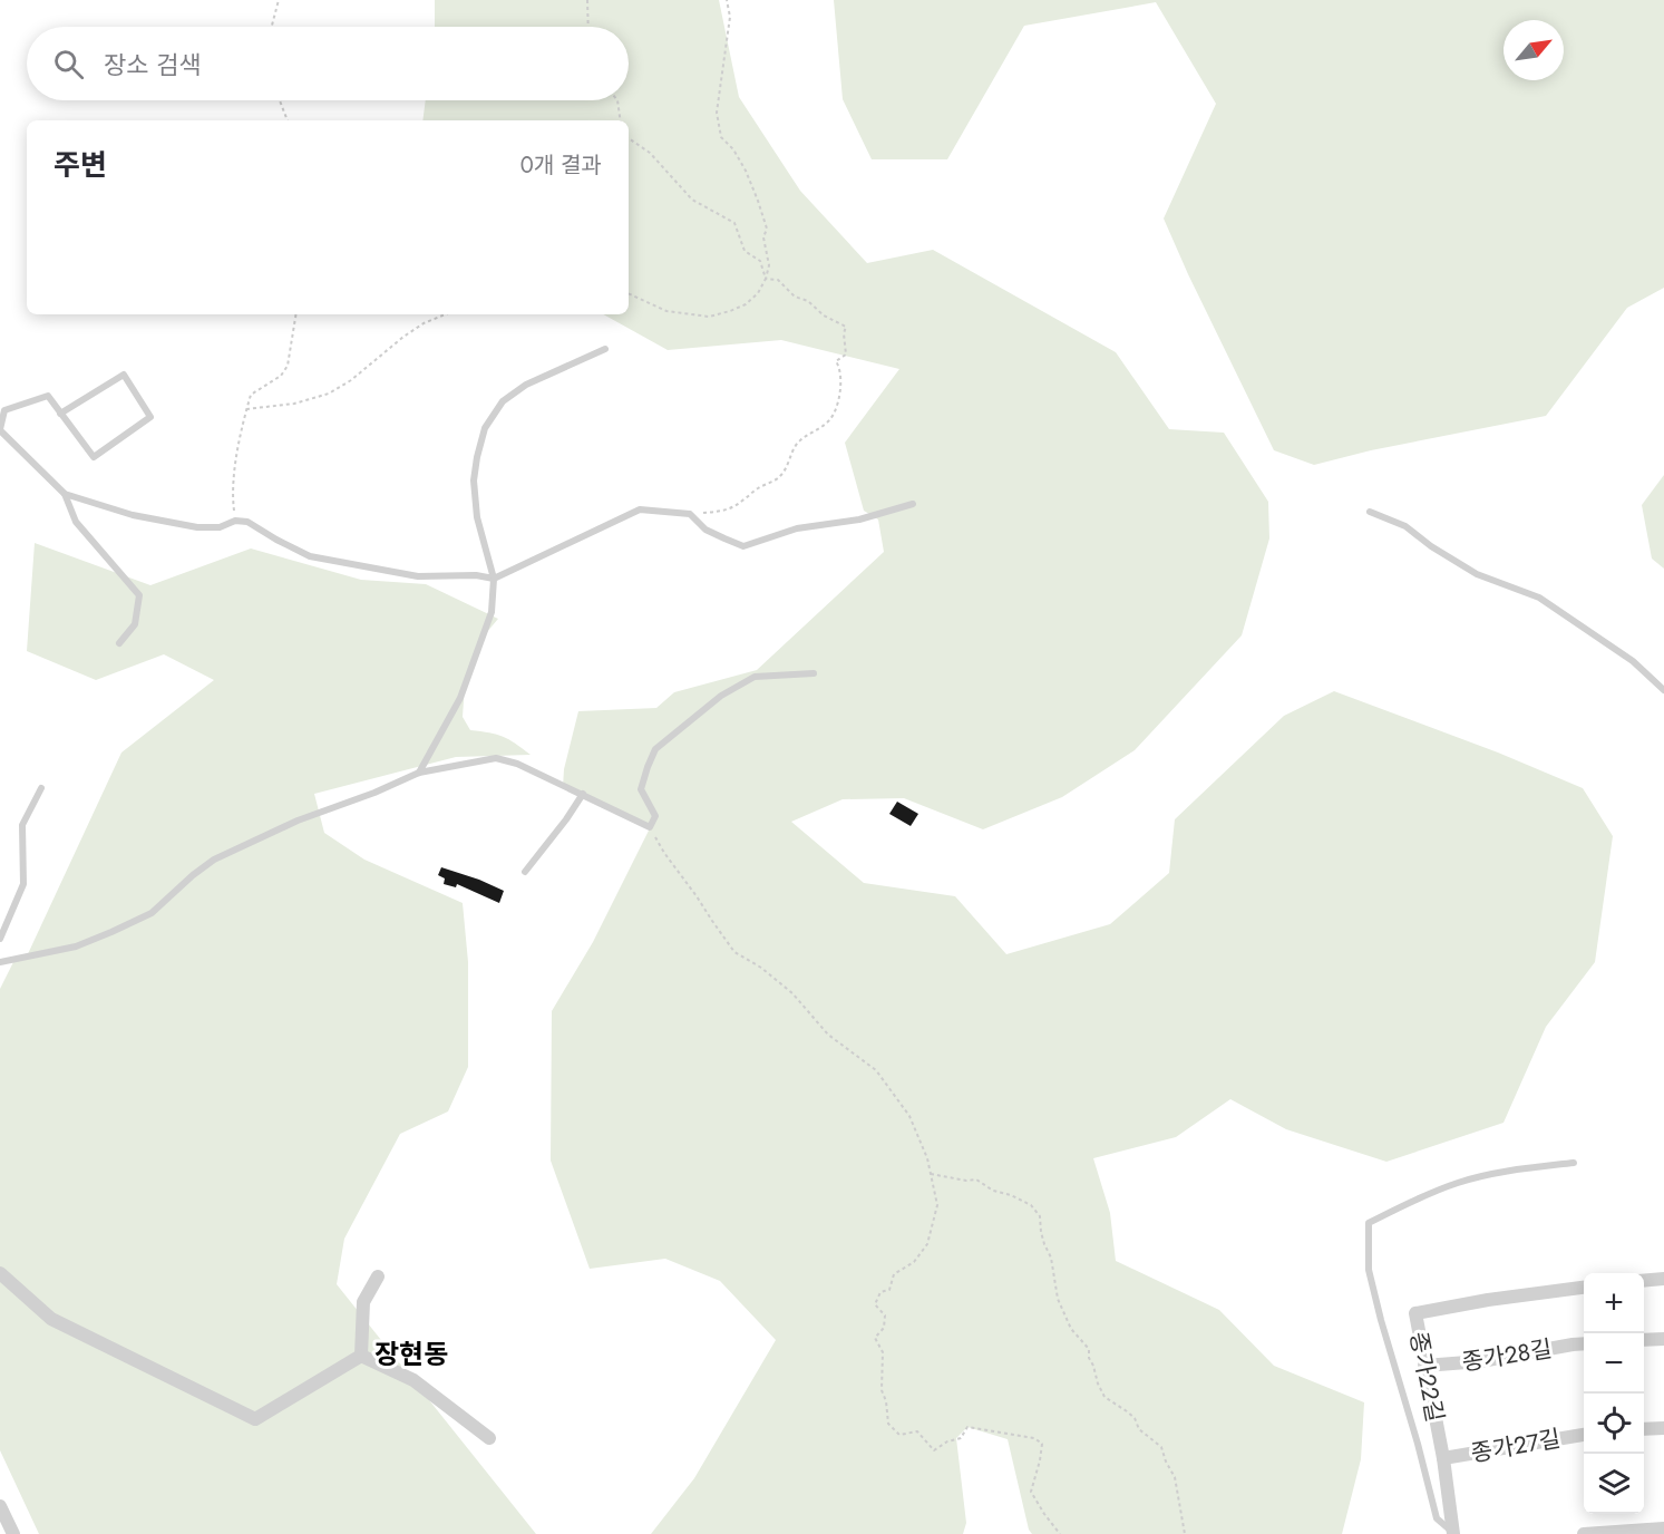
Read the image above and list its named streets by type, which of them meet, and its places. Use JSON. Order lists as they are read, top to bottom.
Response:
{
  "streets": {
    "street": ["종가28길", "종가22길", "종가27길"]
  },
  "crossings": [
    ["종가28길", "종가22길"],
    ["종가22길", "종가27길"]
  ],
  "districts": ["장현동"],
  "north": "top right",
  "page": {
    "search": "장소 검색",
    "heading": ["주변", "0개 결과"],
    "map_buttons": ["+", "−"]
  }
}
